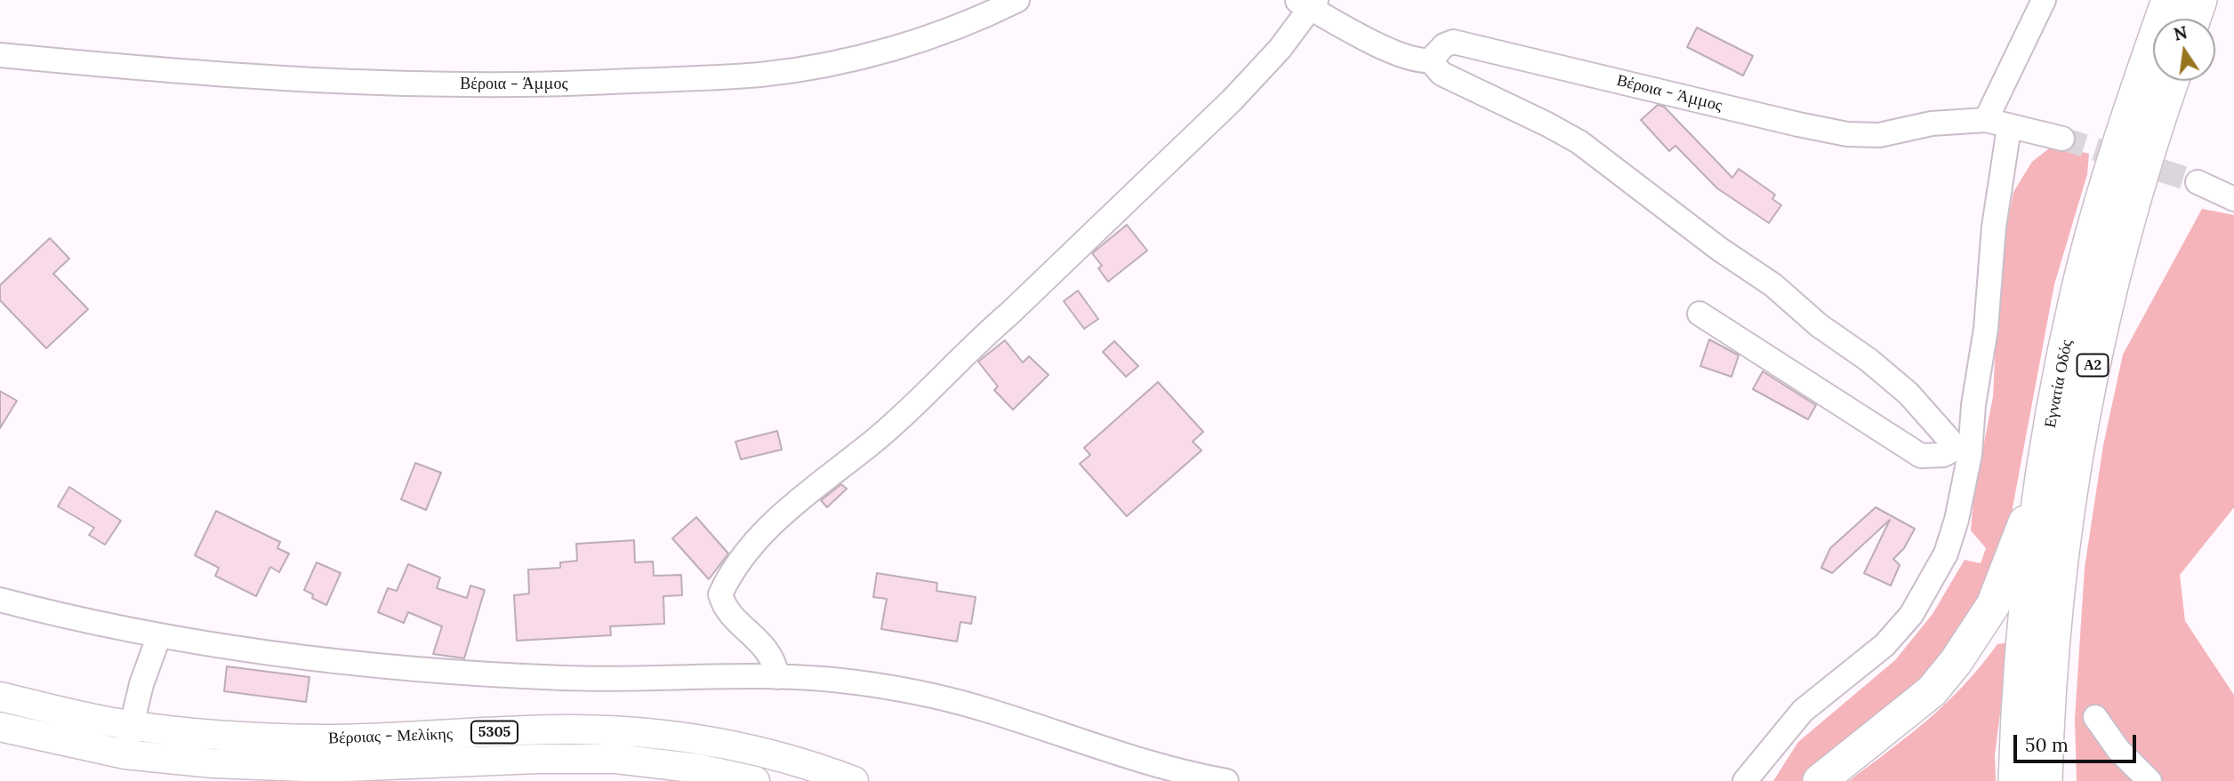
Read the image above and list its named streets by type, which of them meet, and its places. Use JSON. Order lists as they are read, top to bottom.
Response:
{
  "streets": {
    "highway": ["Α2", "Εγνατία Οδός"],
    "main road": ["5305", "Βέροιας - Μελίκης"],
    "street": ["Βέροια - Άμμος"]
  },
  "scale_bar": "50 m",
  "north": "top"
}
